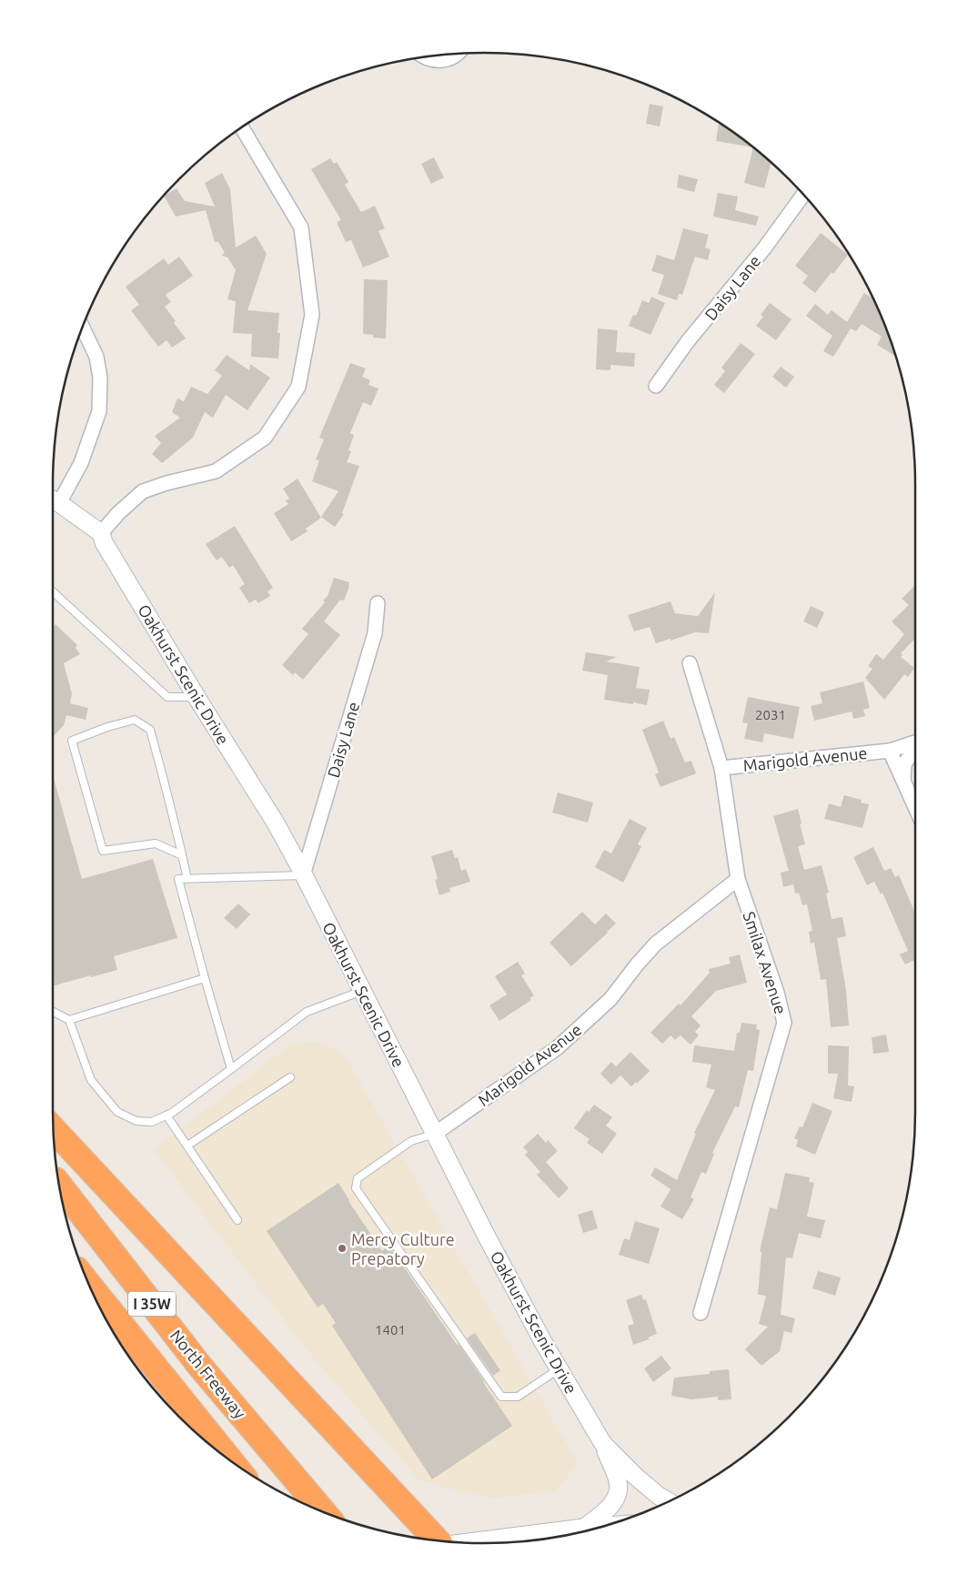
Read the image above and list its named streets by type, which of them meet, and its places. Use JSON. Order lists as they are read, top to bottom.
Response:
{
  "streets": {
    "highway": ["I 35W", "North Freeway"],
    "street": [
      "Daisy Lane",
      "Oakhurst Scenic Drive",
      "Marigold Avenue",
      "Smilax Avenue"
    ]
  },
  "crossings": [
    ["Daisy Lane", "Oakhurst Scenic Drive"],
    ["Oakhurst Scenic Drive", "Marigold Avenue"],
    ["Marigold Avenue", "Smilax Avenue"]
  ],
  "places": ["Mercy Culture Prepatory"],
  "house_numbers": ["2031", "1401"]
}
